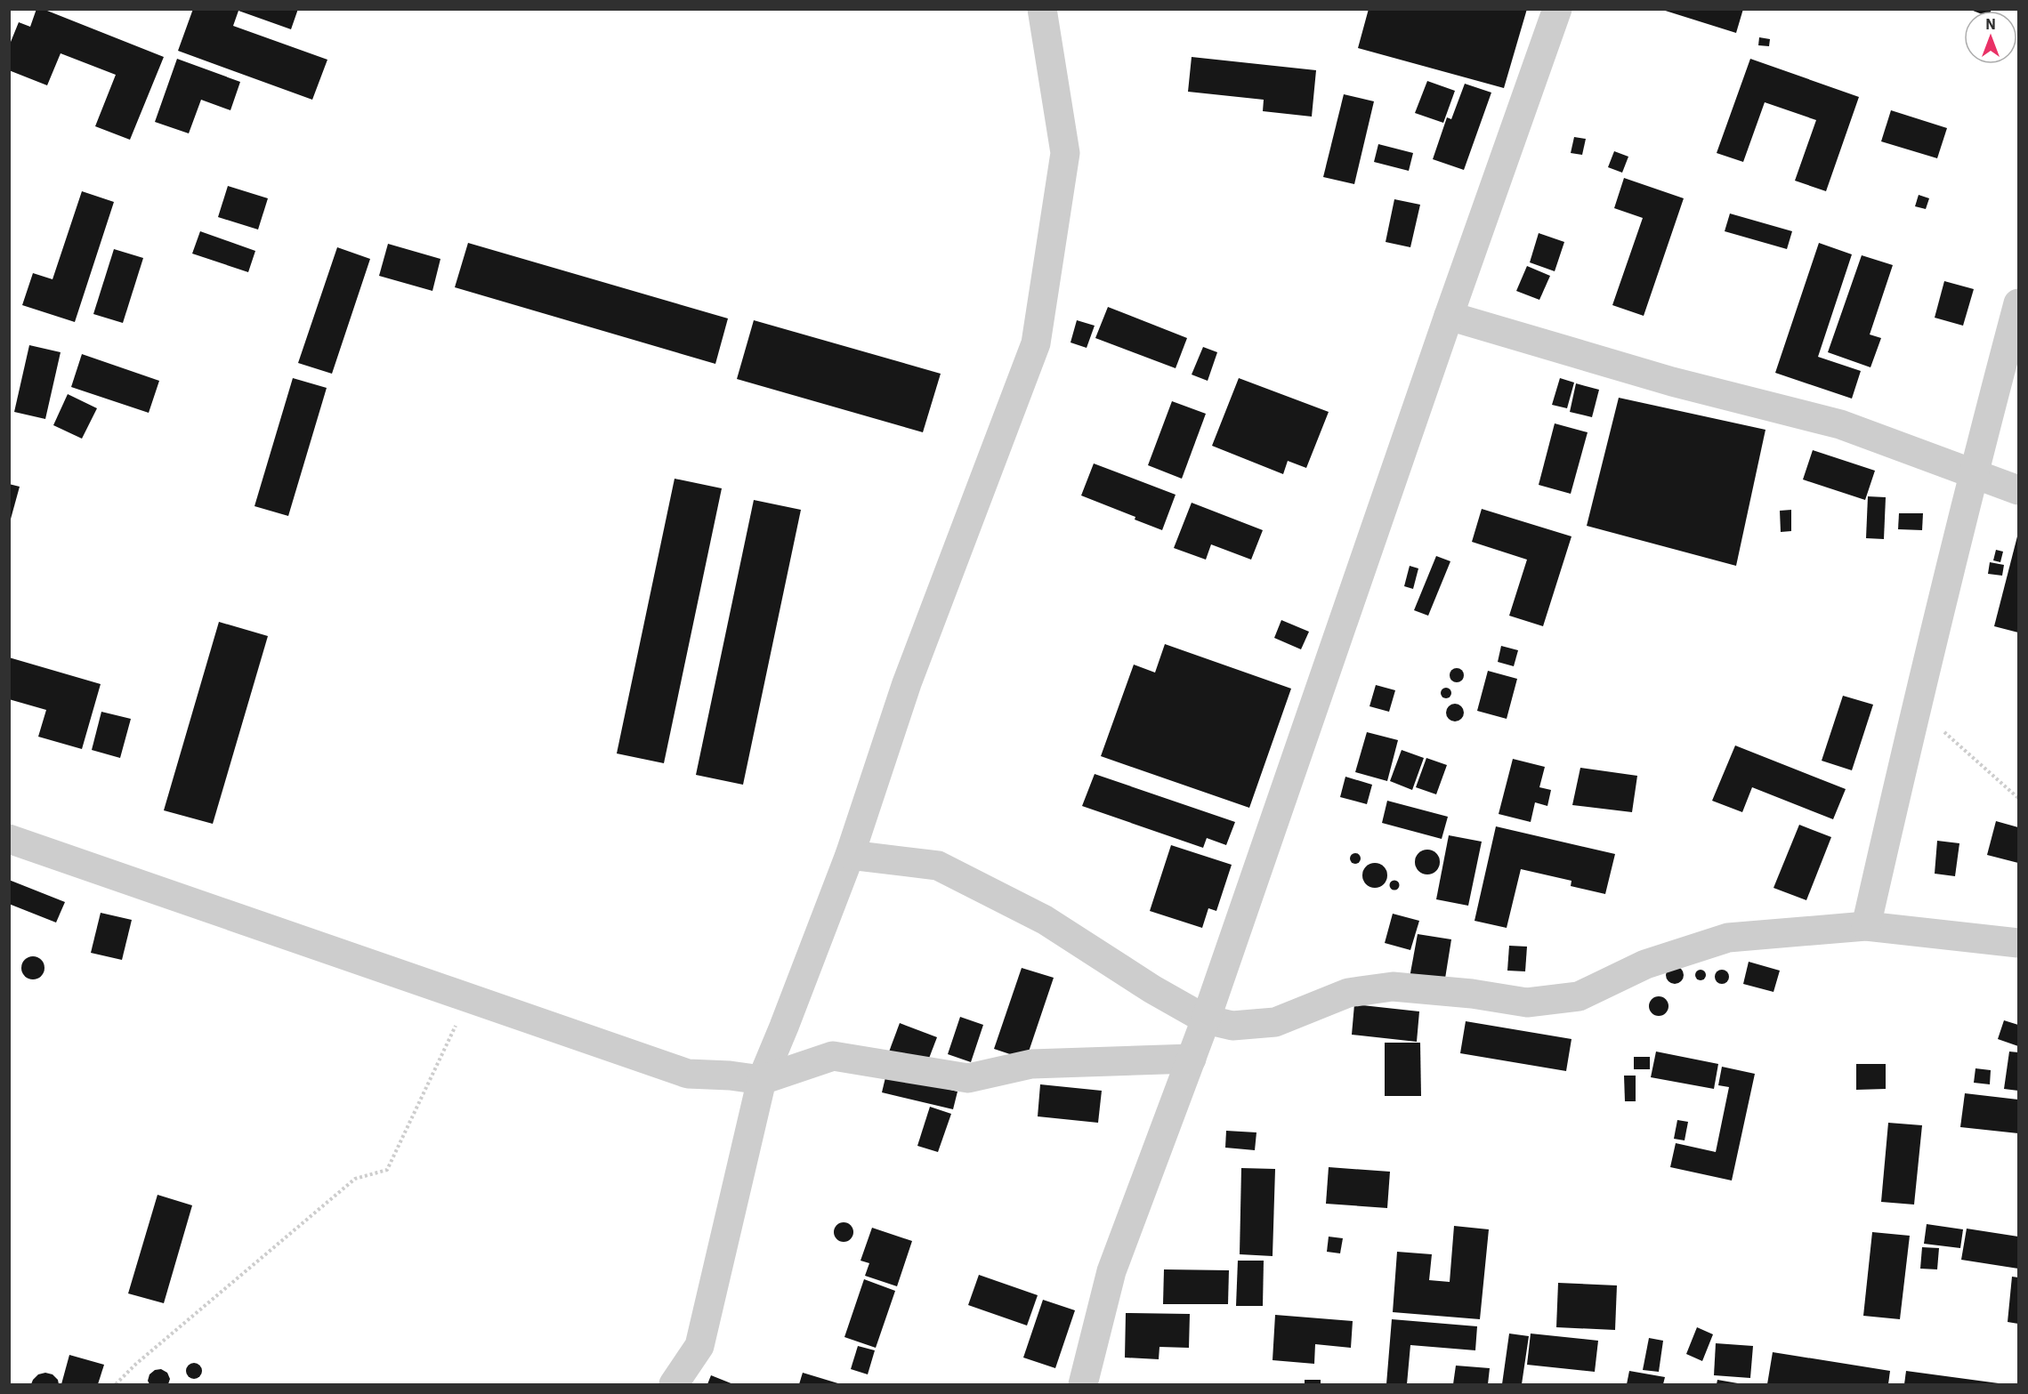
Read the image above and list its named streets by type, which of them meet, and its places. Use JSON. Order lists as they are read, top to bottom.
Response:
{
  "north": "top"
}
